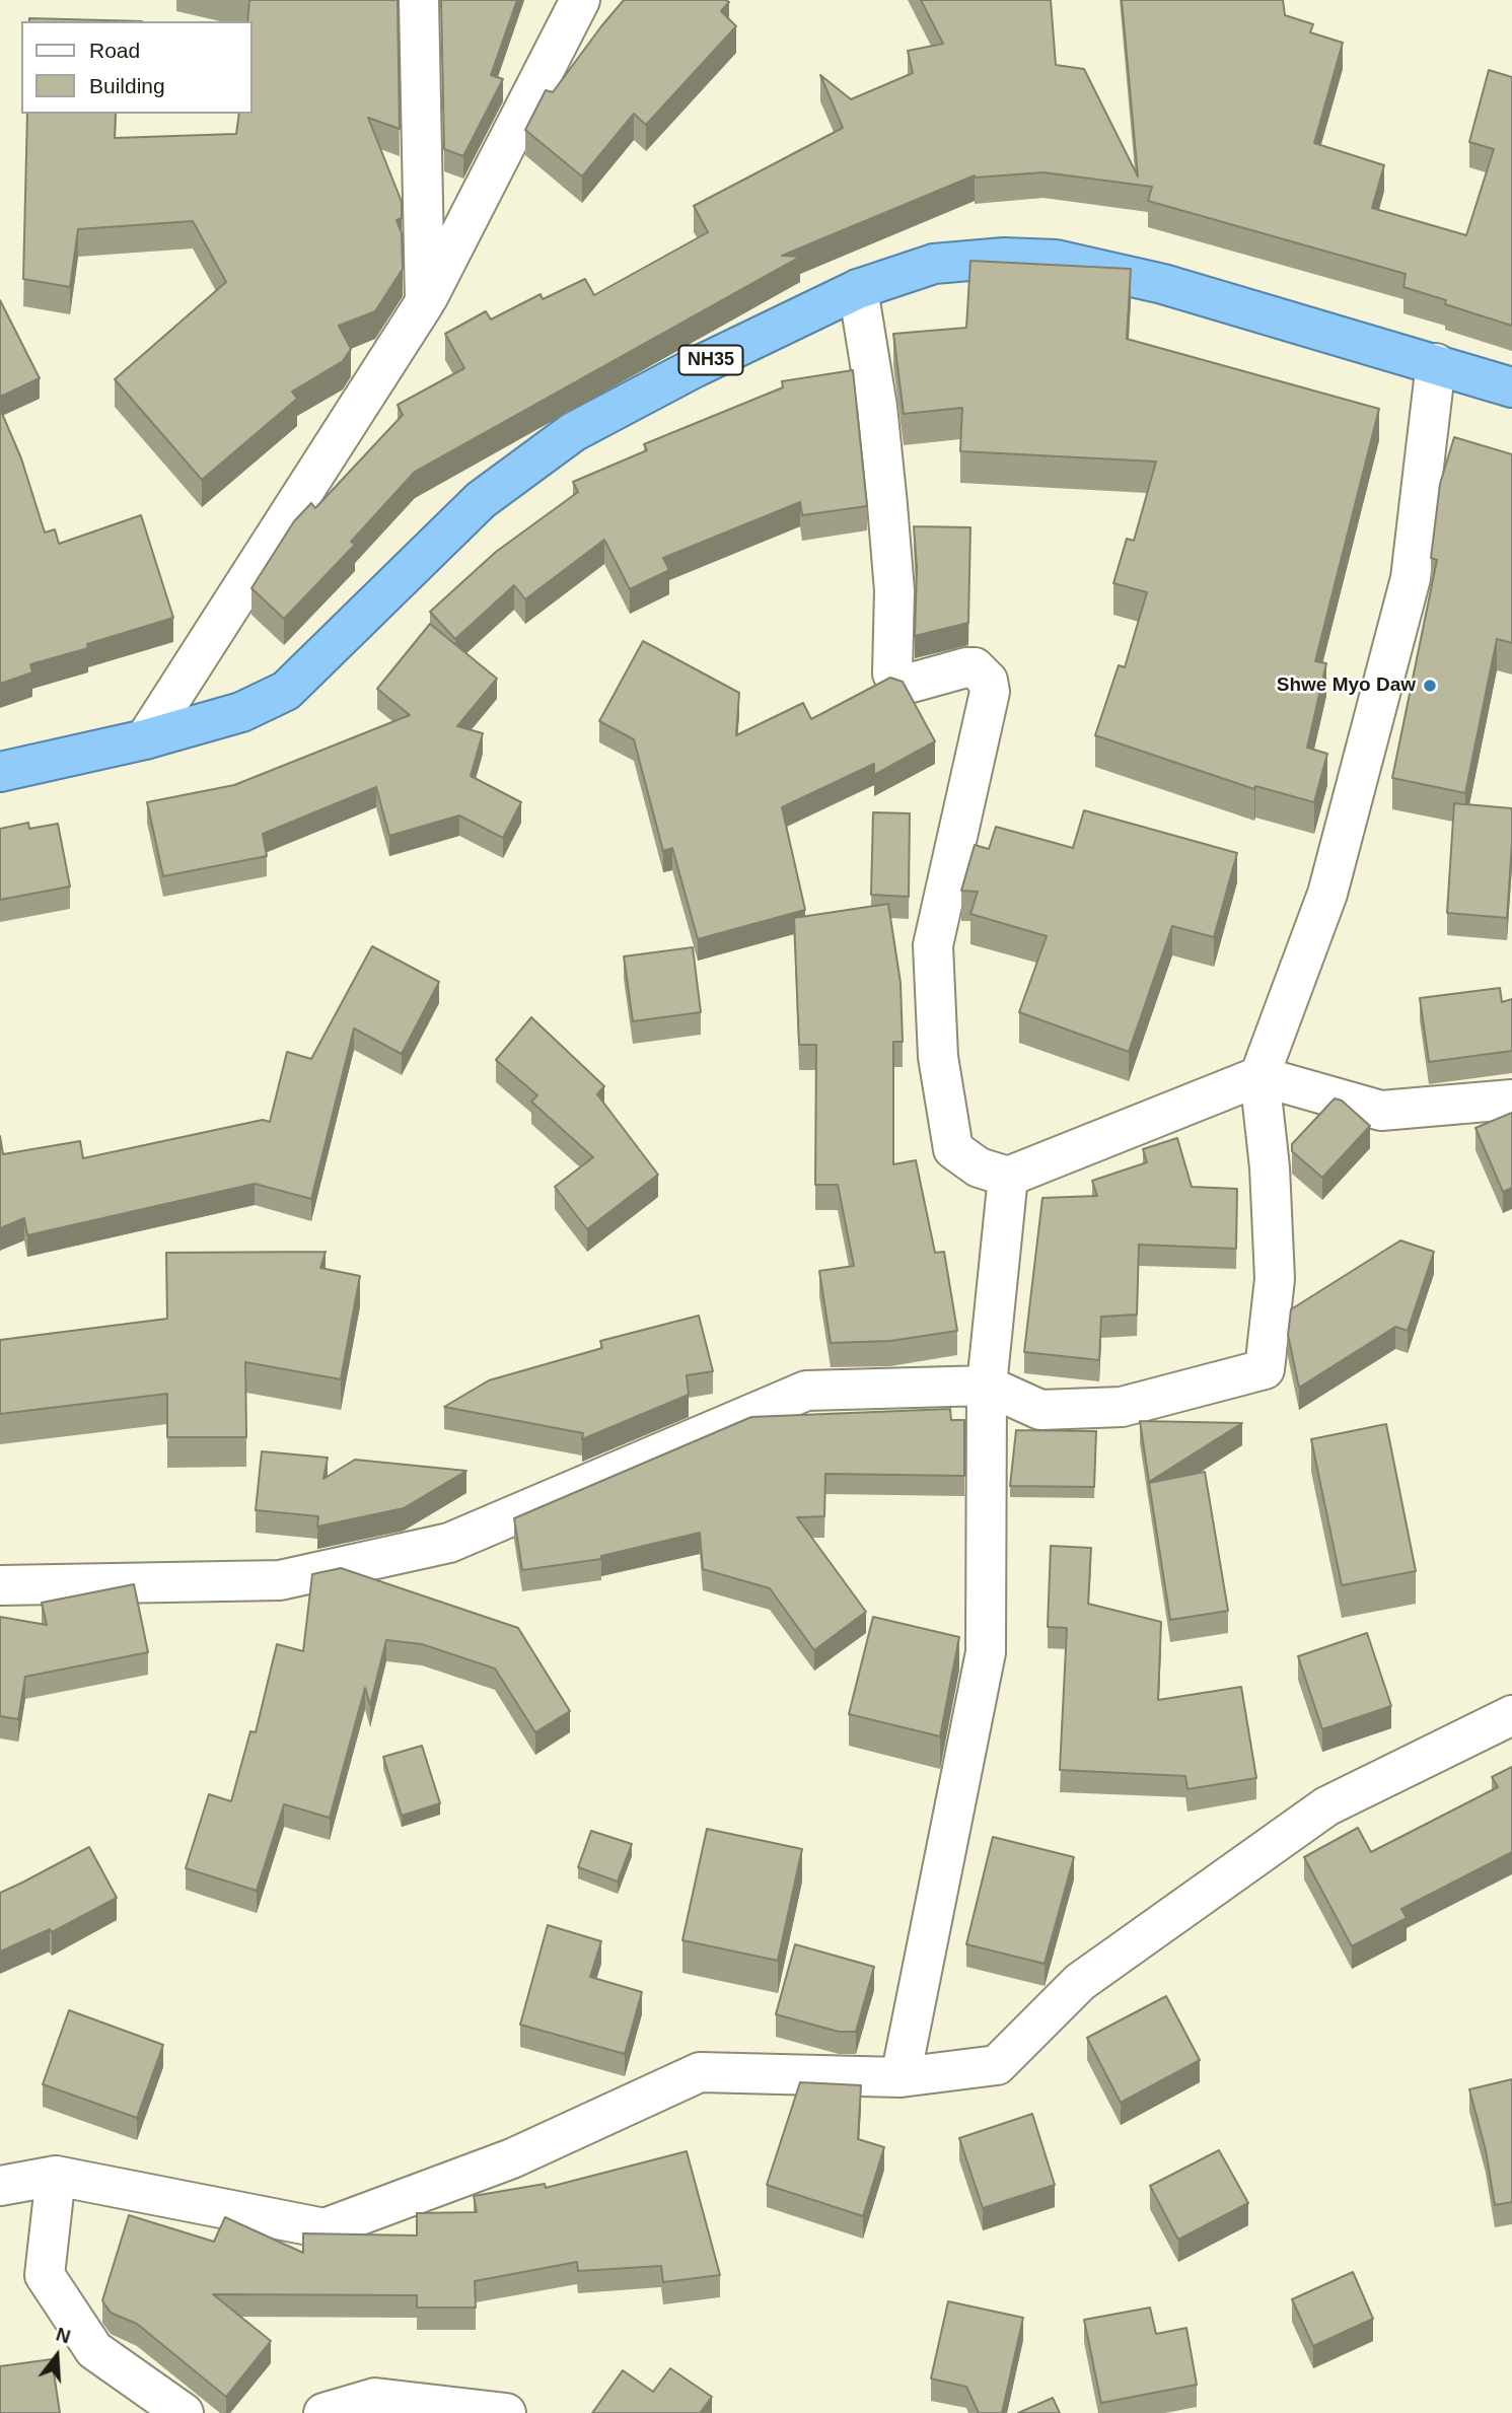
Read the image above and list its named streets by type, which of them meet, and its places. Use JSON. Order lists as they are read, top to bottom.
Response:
{
  "streets": {
    "highway": ["NH35"]
  },
  "places": ["Shwe Myo Daw"],
  "legend": ["Road", "Building"],
  "north": "top"
}
